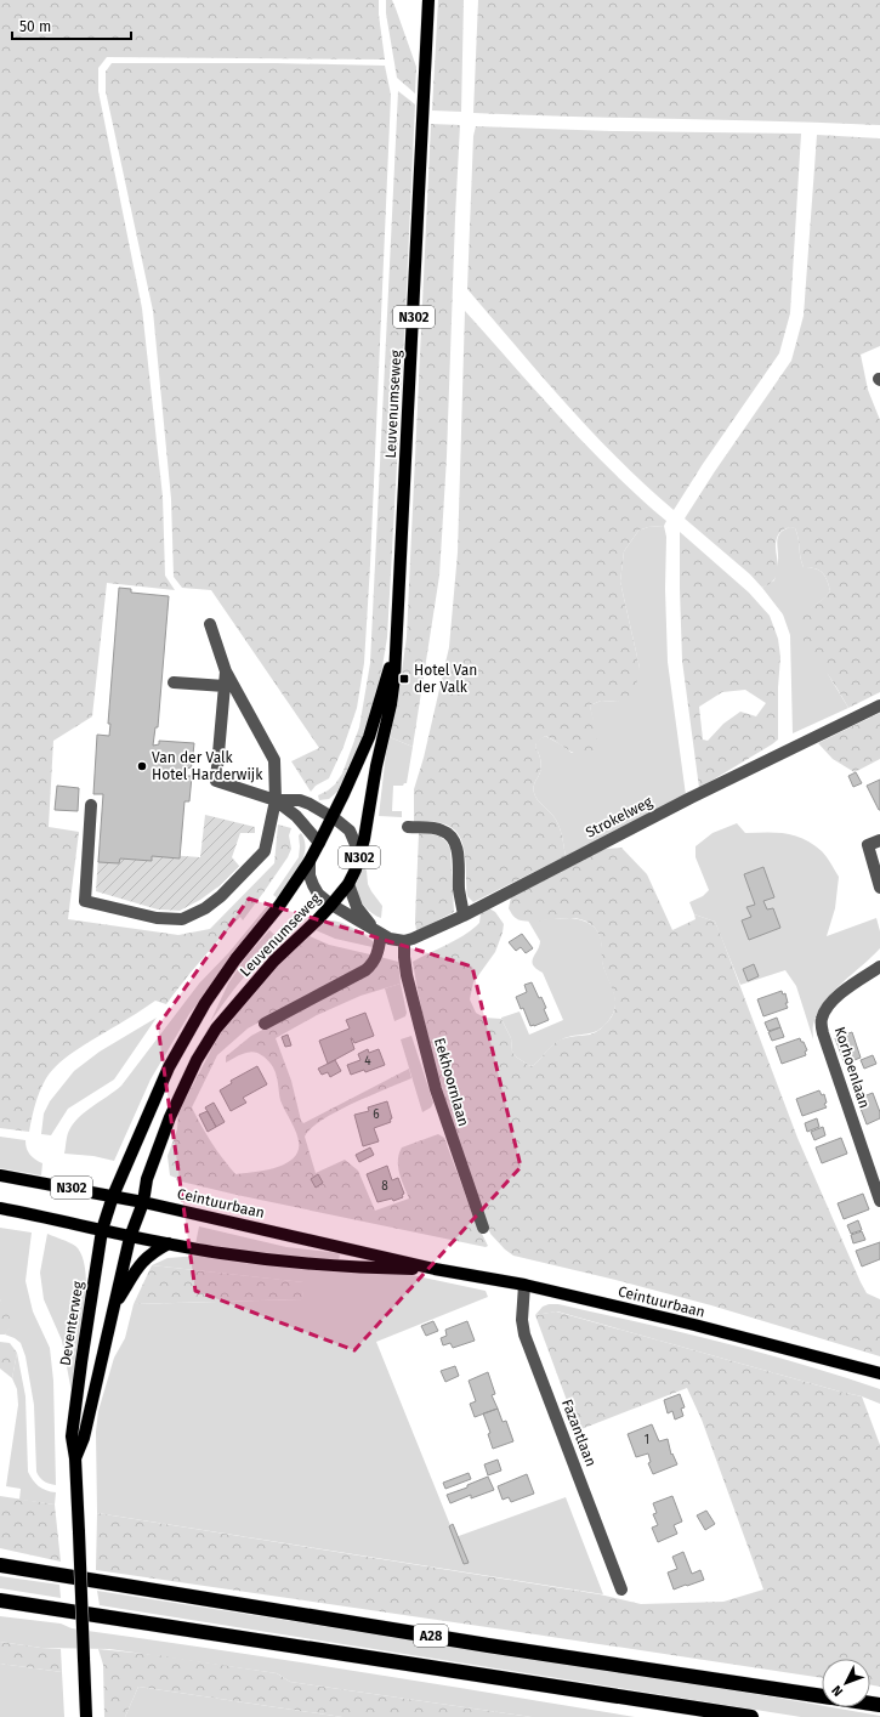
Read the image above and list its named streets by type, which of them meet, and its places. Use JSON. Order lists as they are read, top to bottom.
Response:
{
  "streets": {
    "highway": ["A28"],
    "main road": [
      "N302",
      "Leuvenumseweg",
      "Ceintuurbaan",
      "Deventerweg"
    ],
    "street": [
      "Strokelweg",
      "Korhoenlaan",
      "Eekhoornlaan",
      "Fazantlaan"
    ]
  },
  "crossings": [
    ["Leuvenumseweg", "Ceintuurbaan"],
    ["Leuvenumseweg", "Deventerweg"],
    ["Strokelweg", "Eekhoornlaan"],
    ["Ceintuurbaan", "Deventerweg"],
    ["Ceintuurbaan", "Fazantlaan"]
  ],
  "places": {
    "transit": ["Hotel Van der Valk"],
    "other": ["Van der Valk Hotel Harderwijk"]
  },
  "house_numbers": [
    "4",
    "6",
    "8",
    "1"
  ],
  "scale_bar": "50 m",
  "north": "bottom left"
}
